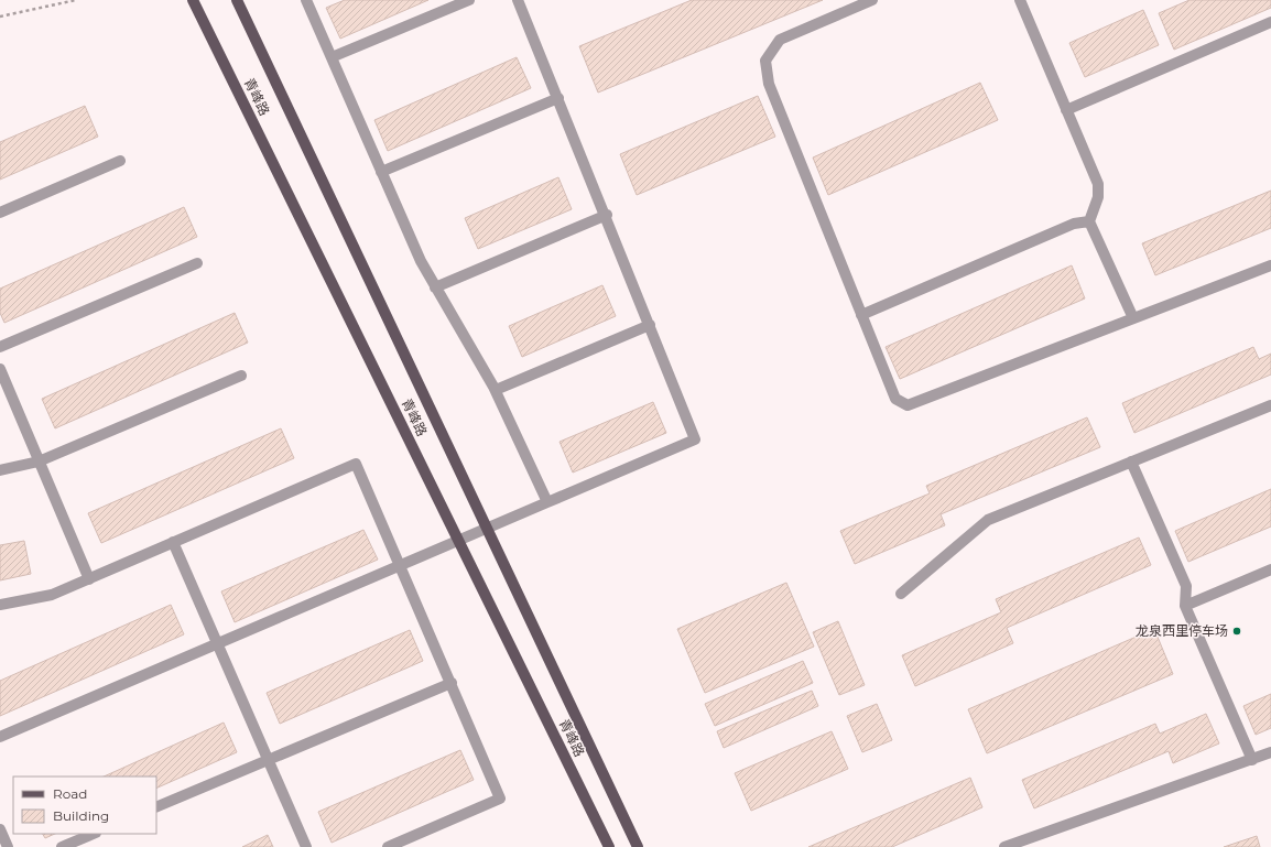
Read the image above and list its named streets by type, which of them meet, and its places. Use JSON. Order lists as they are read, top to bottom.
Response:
{
  "streets": {
    "main road": ["青峰路"]
  },
  "places": ["龙泉西里停车场"],
  "legend": ["Road", "Building"]
}
